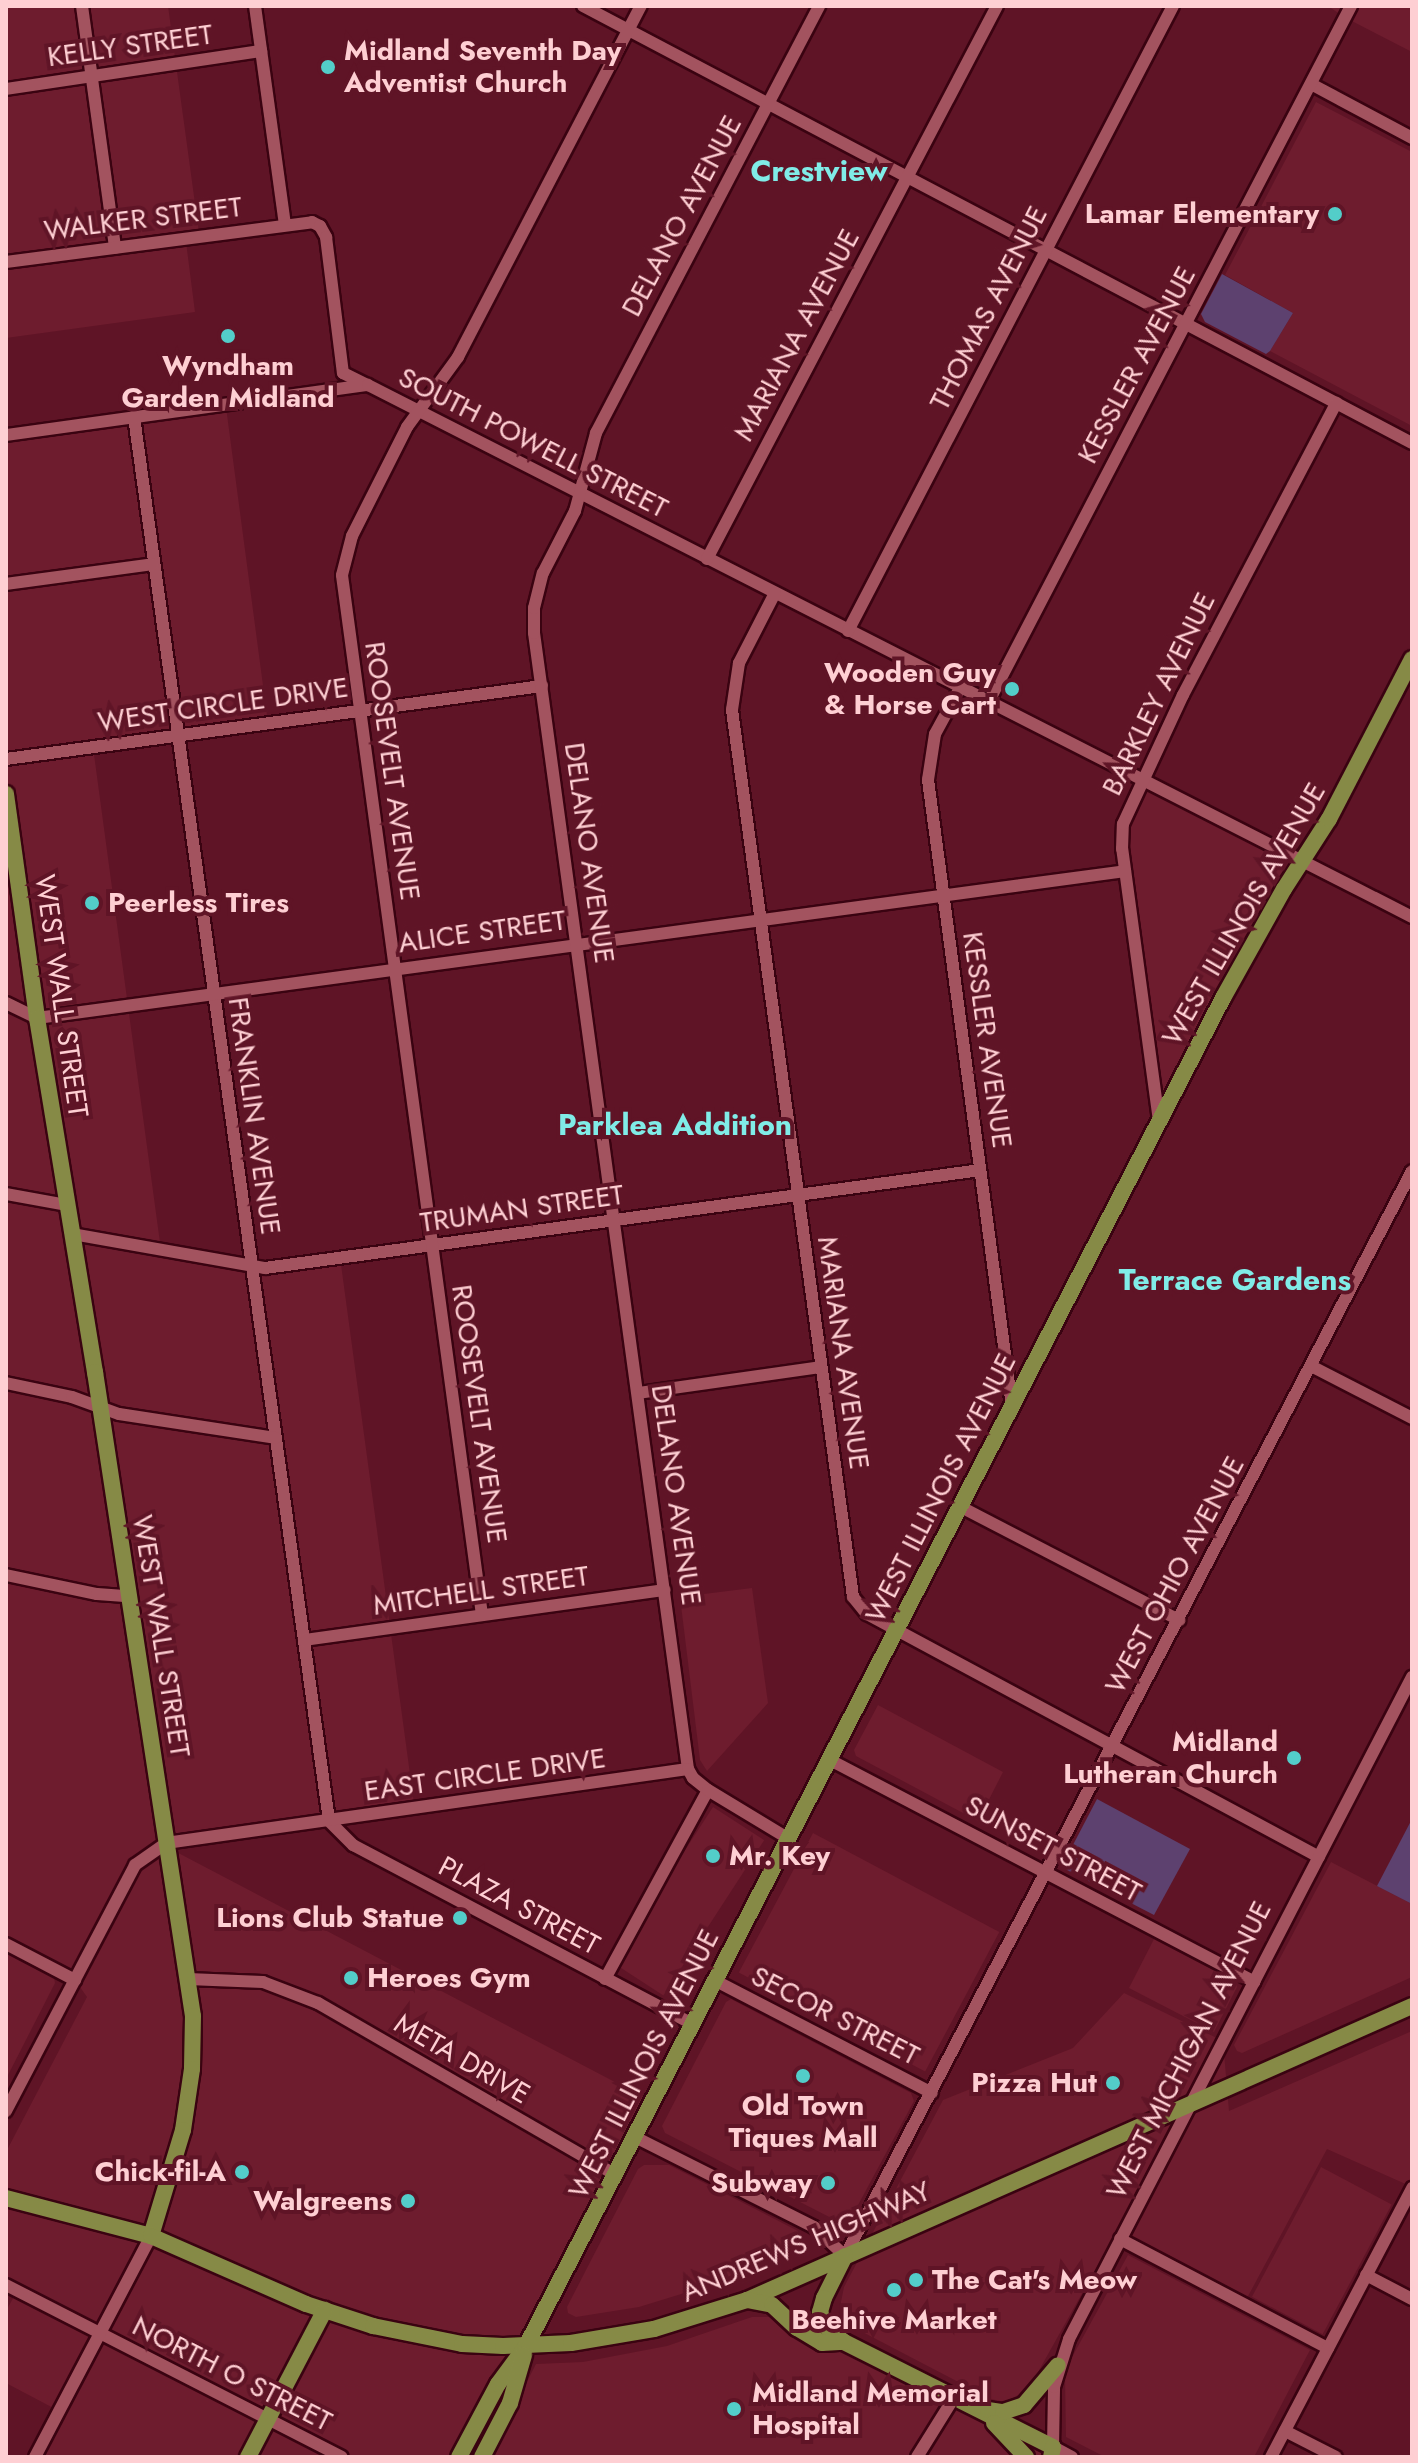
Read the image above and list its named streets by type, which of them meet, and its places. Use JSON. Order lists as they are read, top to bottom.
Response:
{
  "streets": {
    "main road": ["WEST ILLINOIS AVENUE", "WEST WALL STREET", "ANDREWS HIGHWAY"],
    "street": [
      "KELLY STREET",
      "DELANO AVENUE",
      "WALKER STREET",
      "THOMAS AVENUE",
      "MARIANA AVENUE",
      "KESSLER AVENUE",
      "SOUTH POWELL STREET",
      "BARKLEY AVENUE",
      "WEST CIRCLE DRIVE",
      "ROOSEVELT AVENUE",
      "ALICE STREET",
      "FRANKLIN AVENUE",
      "TRUMAN STREET",
      "WEST OHIO AVENUE",
      "MITCHELL STREET",
      "EAST CIRCLE DRIVE",
      "SUNSET STREET",
      "PLAZA STREET",
      "SECOR STREET",
      "WEST MICHIGAN AVENUE",
      "META DRIVE",
      "NORTH O STREET"
    ]
  },
  "crossings": [
    ["DELANO AVENUE", "SOUTH POWELL STREET"],
    ["DELANO AVENUE", "WEST CIRCLE DRIVE"],
    ["DELANO AVENUE", "ALICE STREET"],
    ["DELANO AVENUE", "TRUMAN STREET"],
    ["DELANO AVENUE", "MITCHELL STREET"],
    ["DELANO AVENUE", "EAST CIRCLE DRIVE"],
    ["WALKER STREET", "SOUTH POWELL STREET"],
    ["THOMAS AVENUE", "SOUTH POWELL STREET"],
    ["MARIANA AVENUE", "SOUTH POWELL STREET"],
    ["MARIANA AVENUE", "WEST ILLINOIS AVENUE"],
    ["MARIANA AVENUE", "ALICE STREET"],
    ["MARIANA AVENUE", "TRUMAN STREET"],
    ["MARIANA AVENUE", "WEST OHIO AVENUE"],
    ["MARIANA AVENUE", "WEST MICHIGAN AVENUE"],
    ["KESSLER AVENUE", "SOUTH POWELL STREET"],
    ["KESSLER AVENUE", "WEST ILLINOIS AVENUE"],
    ["KESSLER AVENUE", "ALICE STREET"],
    ["KESSLER AVENUE", "TRUMAN STREET"],
    ["SOUTH POWELL STREET", "BARKLEY AVENUE"],
    ["SOUTH POWELL STREET", "ROOSEVELT AVENUE"],
    ["SOUTH POWELL STREET", "WEST ILLINOIS AVENUE"],
    ["SOUTH POWELL STREET", "FRANKLIN AVENUE"],
    ["BARKLEY AVENUE", "WEST ILLINOIS AVENUE"],
    ["BARKLEY AVENUE", "ALICE STREET"],
    ["WEST CIRCLE DRIVE", "ROOSEVELT AVENUE"],
    ["WEST CIRCLE DRIVE", "FRANKLIN AVENUE"],
    ["ROOSEVELT AVENUE", "ALICE STREET"],
    ["ROOSEVELT AVENUE", "TRUMAN STREET"],
    ["ROOSEVELT AVENUE", "MITCHELL STREET"],
    ["WEST ILLINOIS AVENUE", "SUNSET STREET"],
    ["WEST ILLINOIS AVENUE", "PLAZA STREET"],
    ["WEST ILLINOIS AVENUE", "SECOR STREET"],
    ["WEST ILLINOIS AVENUE", "META DRIVE"],
    ["WEST ILLINOIS AVENUE", "ANDREWS HIGHWAY"],
    ["ALICE STREET", "WEST WALL STREET"],
    ["ALICE STREET", "FRANKLIN AVENUE"],
    ["WEST WALL STREET", "TRUMAN STREET"],
    ["WEST WALL STREET", "EAST CIRCLE DRIVE"],
    ["WEST WALL STREET", "META DRIVE"],
    ["WEST WALL STREET", "ANDREWS HIGHWAY"],
    ["WEST WALL STREET", "NORTH O STREET"],
    ["FRANKLIN AVENUE", "TRUMAN STREET"],
    ["FRANKLIN AVENUE", "MITCHELL STREET"],
    ["FRANKLIN AVENUE", "EAST CIRCLE DRIVE"],
    ["FRANKLIN AVENUE", "PLAZA STREET"],
    ["WEST OHIO AVENUE", "SUNSET STREET"],
    ["WEST OHIO AVENUE", "SECOR STREET"],
    ["WEST OHIO AVENUE", "ANDREWS HIGHWAY"],
    ["EAST CIRCLE DRIVE", "PLAZA STREET"],
    ["SUNSET STREET", "WEST MICHIGAN AVENUE"],
    ["WEST MICHIGAN AVENUE", "ANDREWS HIGHWAY"]
  ],
  "districts": ["Crestview", "Parklea Addition", "Terrace Gardens"],
  "places": [
    "Midland Seventh Day Adventist Church",
    "Lamar Elementary",
    "Wyndham Garden Midland",
    "Wooden Guy & Horse Cart",
    "Peerless Tires",
    "Midland Lutheran Church",
    "Mr. Key",
    "Lions Club Statue",
    "Heroes Gym",
    "Old Town Tiques Mall",
    "Pizza Hut",
    "Chick-fil-A",
    "Subway",
    "Walgreens",
    "The Cat's Meow",
    "Beehive Market",
    "Midland Memorial Hospital"
  ]
}
